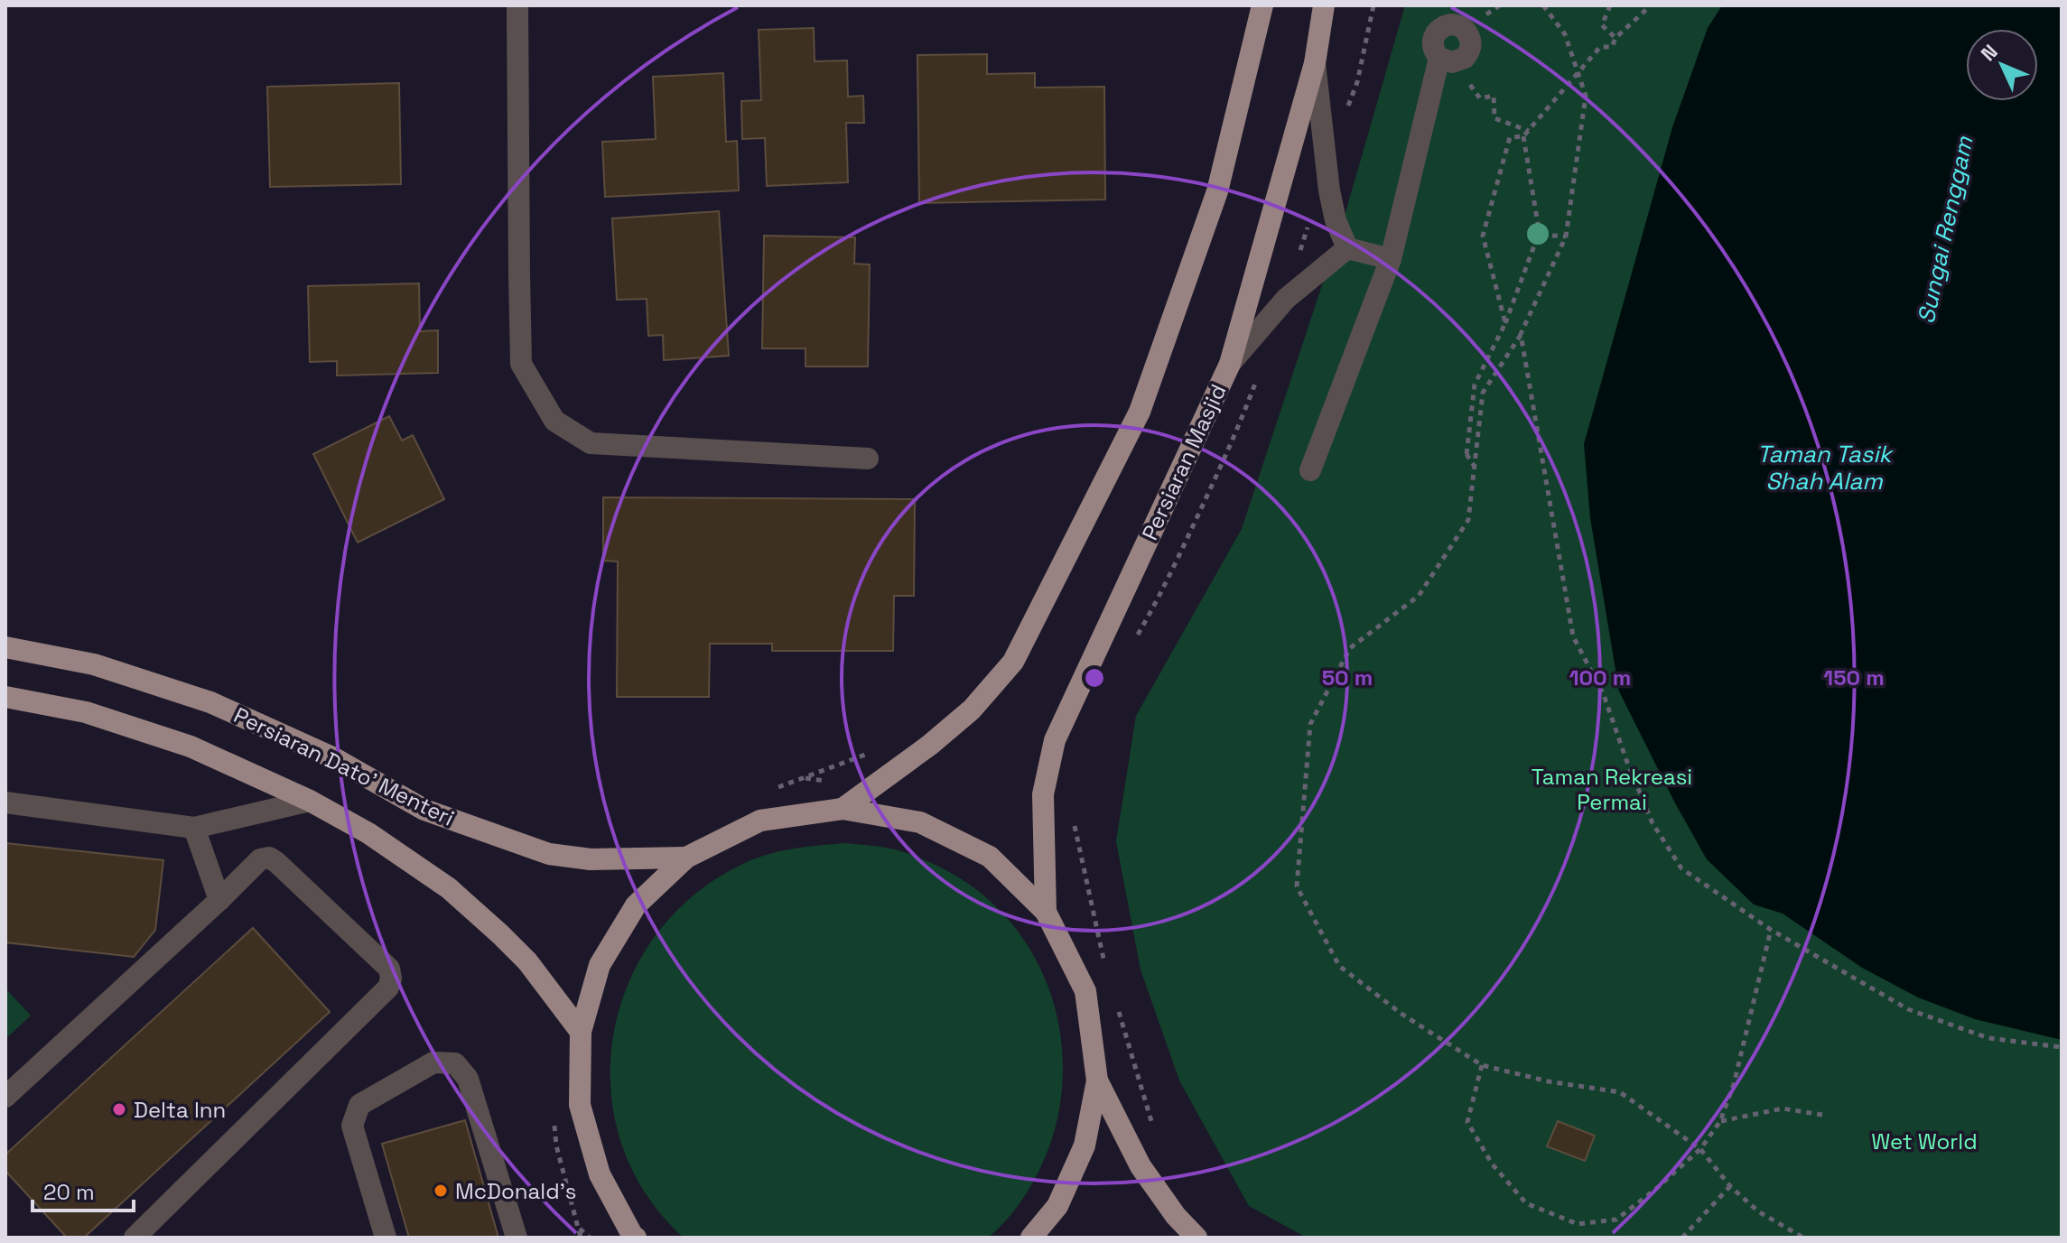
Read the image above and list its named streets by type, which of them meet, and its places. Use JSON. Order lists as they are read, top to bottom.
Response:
{
  "streets": {
    "main road": ["Persiaran Masjid", "Persiaran Dato' Menteri"]
  },
  "water": ["Sungai Renggam", "Taman Tasik Shah Alam"],
  "parks": ["Taman Rekreasi Permai", "Wet World"],
  "places": ["Delta Inn", "McDonald's"],
  "scale_bar": "20 m",
  "north": "top left",
  "rings": ["50 m", "100 m", "150 m"]
}
